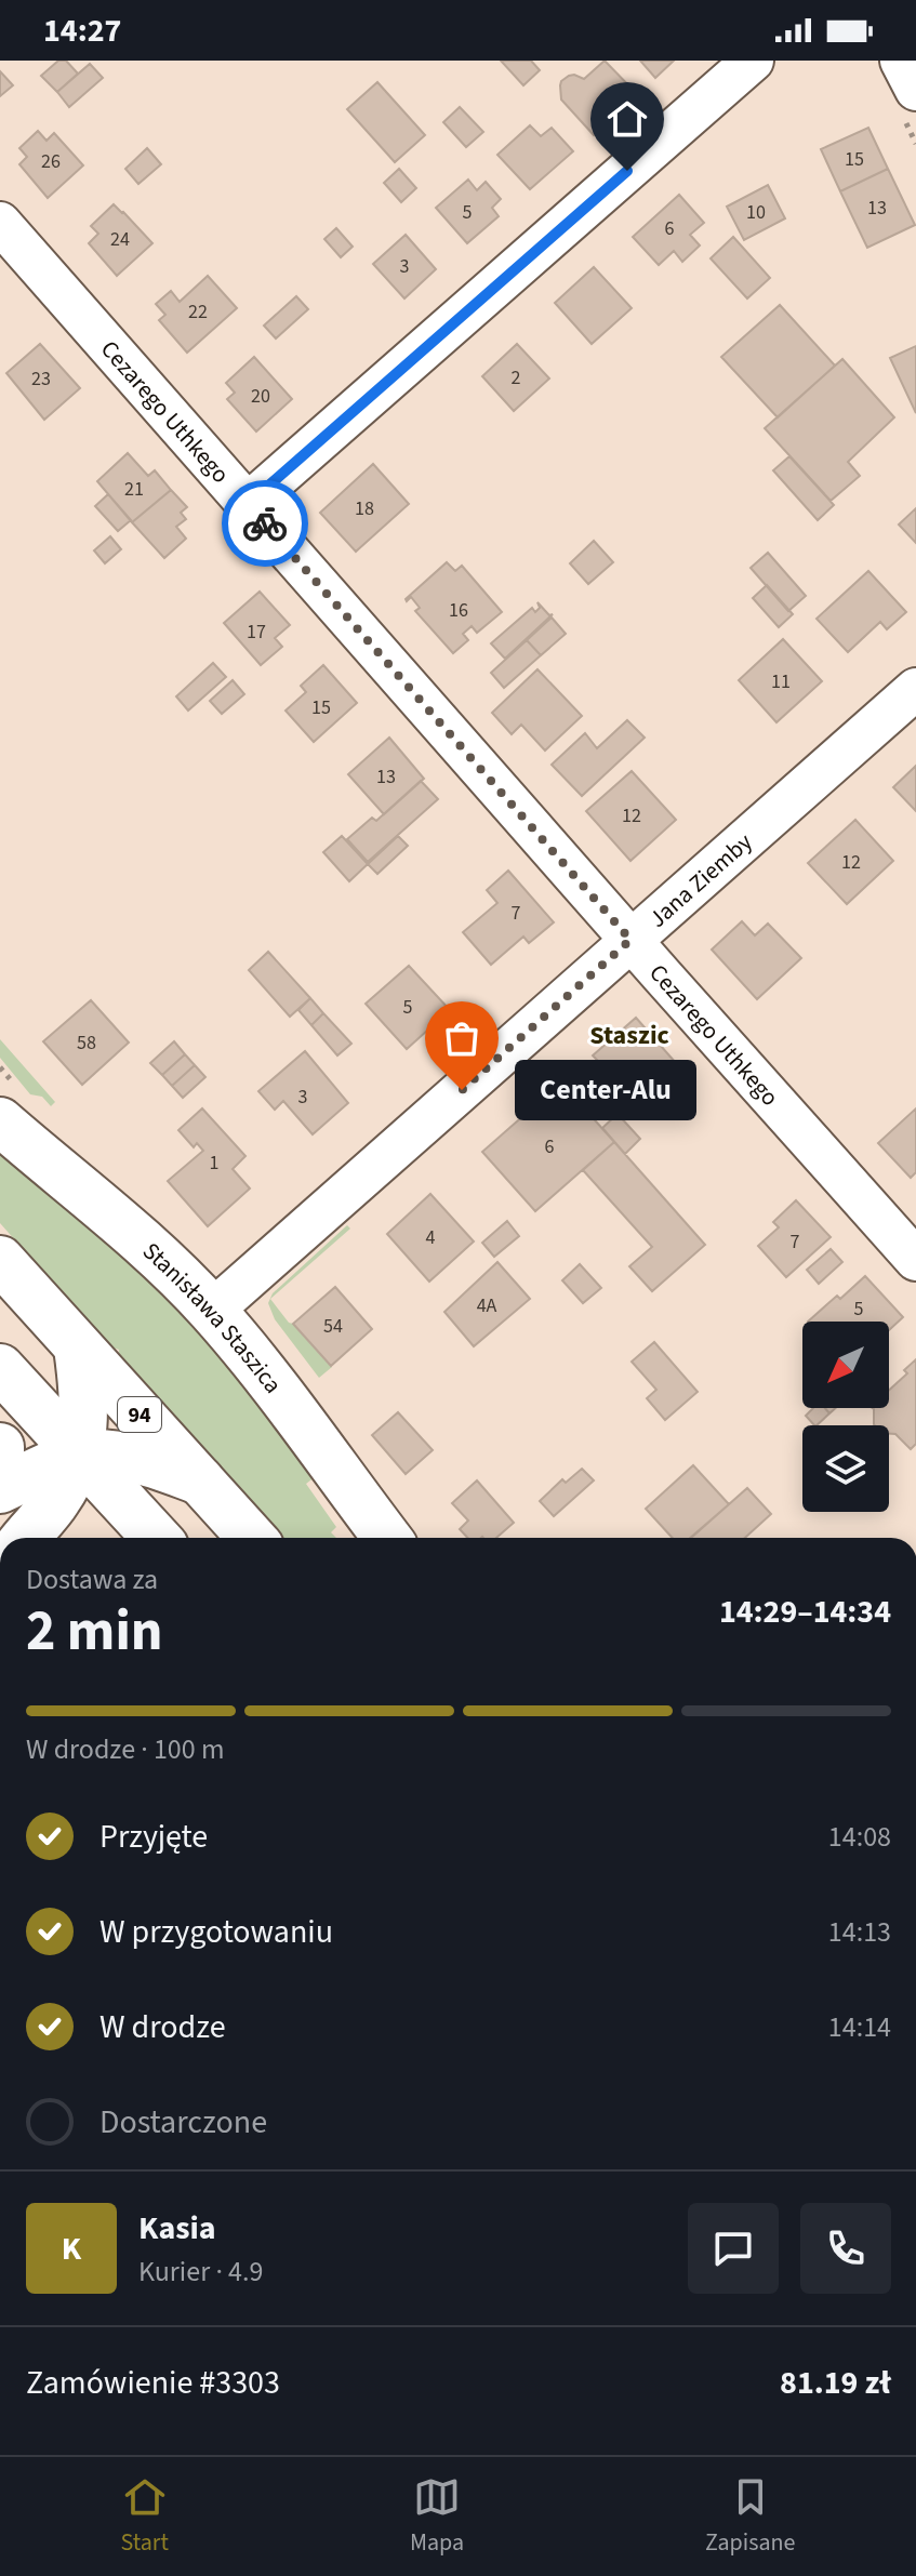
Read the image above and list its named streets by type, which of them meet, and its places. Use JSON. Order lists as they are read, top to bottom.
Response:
{
  "streets": {
    "street": [
      "Cezarego Uthkego",
      "Jana Ziemby",
      "Stanisława Staszica",
      "94"
    ]
  },
  "crossings": [
    ["Cezarego Uthkego", "Jana Ziemby"],
    ["Jana Ziemby", "Stanisława Staszica"]
  ],
  "districts": ["Staszic"],
  "places": ["Center-Alu"],
  "house_numbers": [
    "15",
    "26",
    "13",
    "5",
    "10",
    "6",
    "24",
    "3",
    "22",
    "2",
    "23",
    "20",
    "21",
    "18",
    "16",
    "17",
    "11",
    "15",
    "13",
    "12",
    "12",
    "7",
    "5",
    "58",
    "3",
    "6",
    "1",
    "4",
    "7",
    "4A",
    "5",
    "54"
  ],
  "north": "bottom left",
  "page": {
    "status": "14:27",
    "bubble": "Center-Alu",
    "heading": ["2 min", "Dostawa za", "14:29–14:34"],
    "panel": [
      "Kasia",
      "Kurier · 4.9",
      "Zamówienie #3303",
      "81.19 zł"
    ],
    "bar": "W drodze · 100 m",
    "list": [
      ["Przyjęte", "14:08"],
      ["W przygotowaniu", "14:13"],
      ["W drodze", "14:14"],
      "Dostarczone"
    ],
    "round": "K",
    "tabs": ["Start", "Mapa", "Zapisane"]
  }
}
